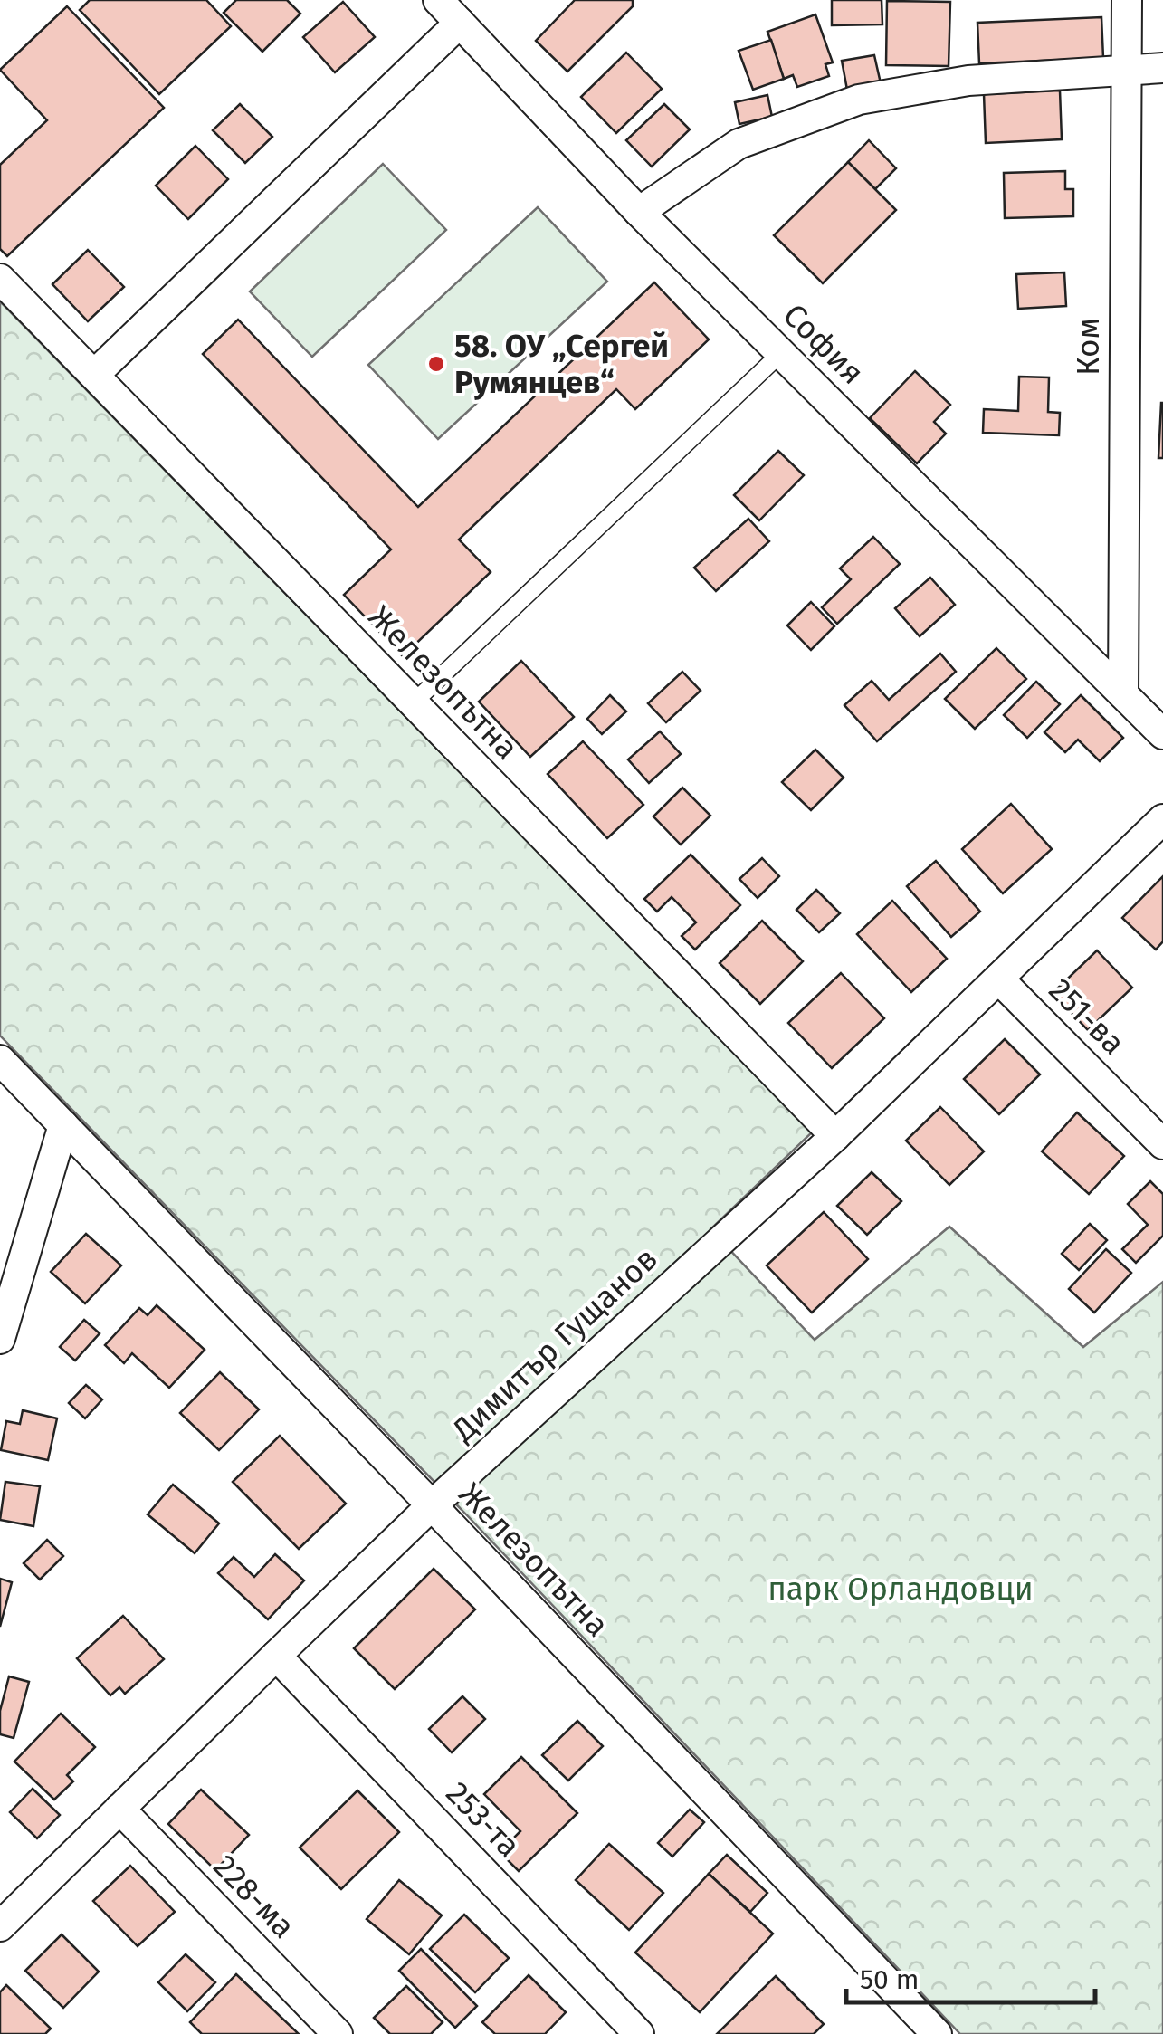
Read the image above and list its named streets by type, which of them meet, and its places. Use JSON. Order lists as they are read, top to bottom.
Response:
{
  "streets": {
    "street": [
      "София",
      "Ком",
      "Железопътна",
      "251-ва",
      "Димитър Гущанов",
      "253-та",
      "228-ма"
    ]
  },
  "crossings": [
    ["София", "Ком"],
    ["Железопътна", "Димитър Гущанов"],
    ["251-ва", "Димитър Гущанов"],
    ["Димитър Гущанов", "253-та"],
    ["Димитър Гущанов", "228-ма"]
  ],
  "parks": ["парк Орландовци"],
  "places": ["58. ОУ „Сергей Румянцев“"],
  "scale_bar": "50 m"
}
